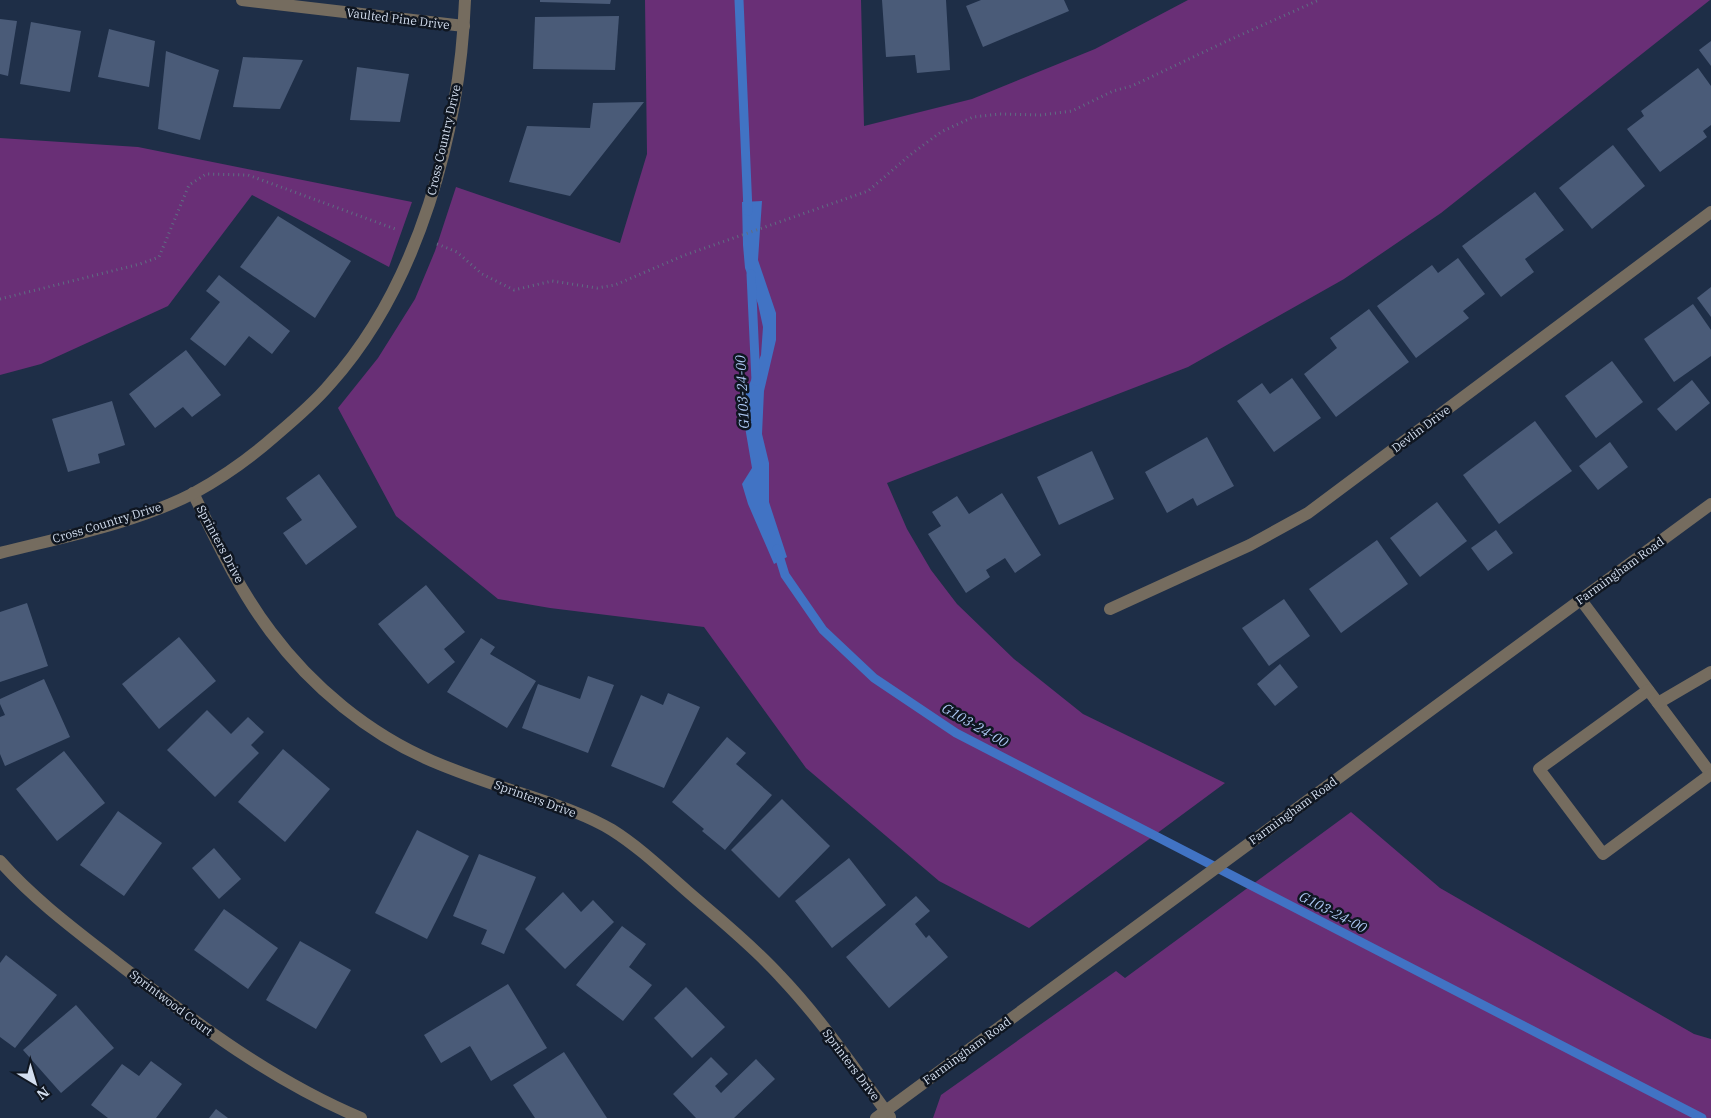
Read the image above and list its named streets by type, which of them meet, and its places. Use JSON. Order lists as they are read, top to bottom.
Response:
{
  "streets": {
    "street": [
      "Vaulted Pine Drive",
      "Cross Country Drive",
      "Devlin Drive",
      "Sprinters Drive",
      "Farmingham Road",
      "Sprintwood Court"
    ]
  },
  "crossings": [
    ["Vaulted Pine Drive", "Cross Country Drive"],
    ["Cross Country Drive", "Sprinters Drive"],
    ["Sprinters Drive", "Farmingham Road"]
  ],
  "water": ["G103-24-00"],
  "north": "bottom right"
}
